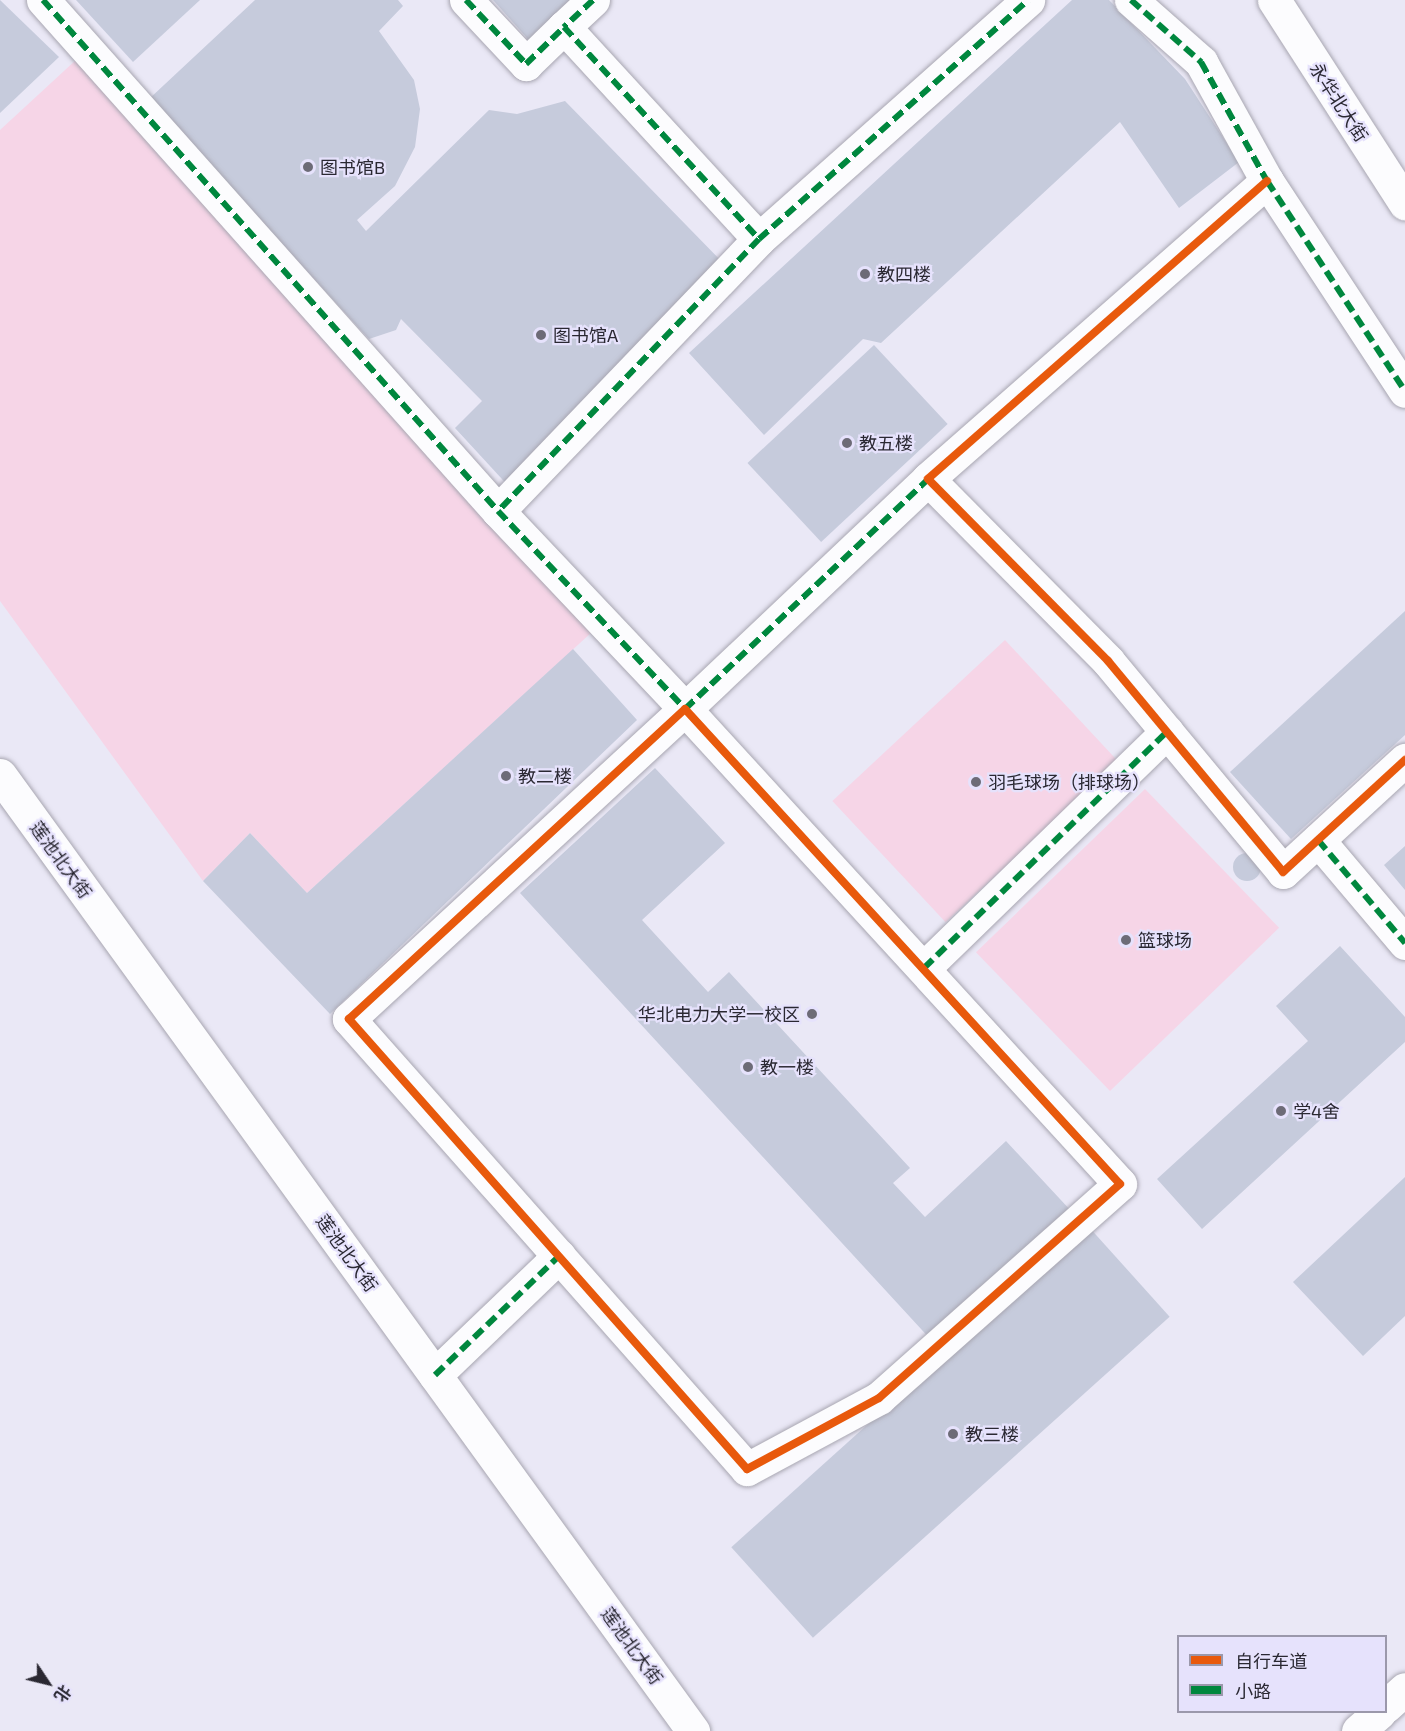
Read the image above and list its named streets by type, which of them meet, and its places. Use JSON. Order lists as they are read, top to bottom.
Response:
{
  "streets": {
    "street": ["永华北大街", "莲池北大街"]
  },
  "places": [
    "图书馆B",
    "教四楼",
    "图书馆A",
    "教五楼",
    "教二楼",
    "羽毛球场（排球场）",
    "篮球场",
    "华北电力大学一校区",
    "教一楼",
    "学4舍",
    "教三楼"
  ],
  "legend": ["自行车道", "小路"],
  "north": "bottom right"
}
